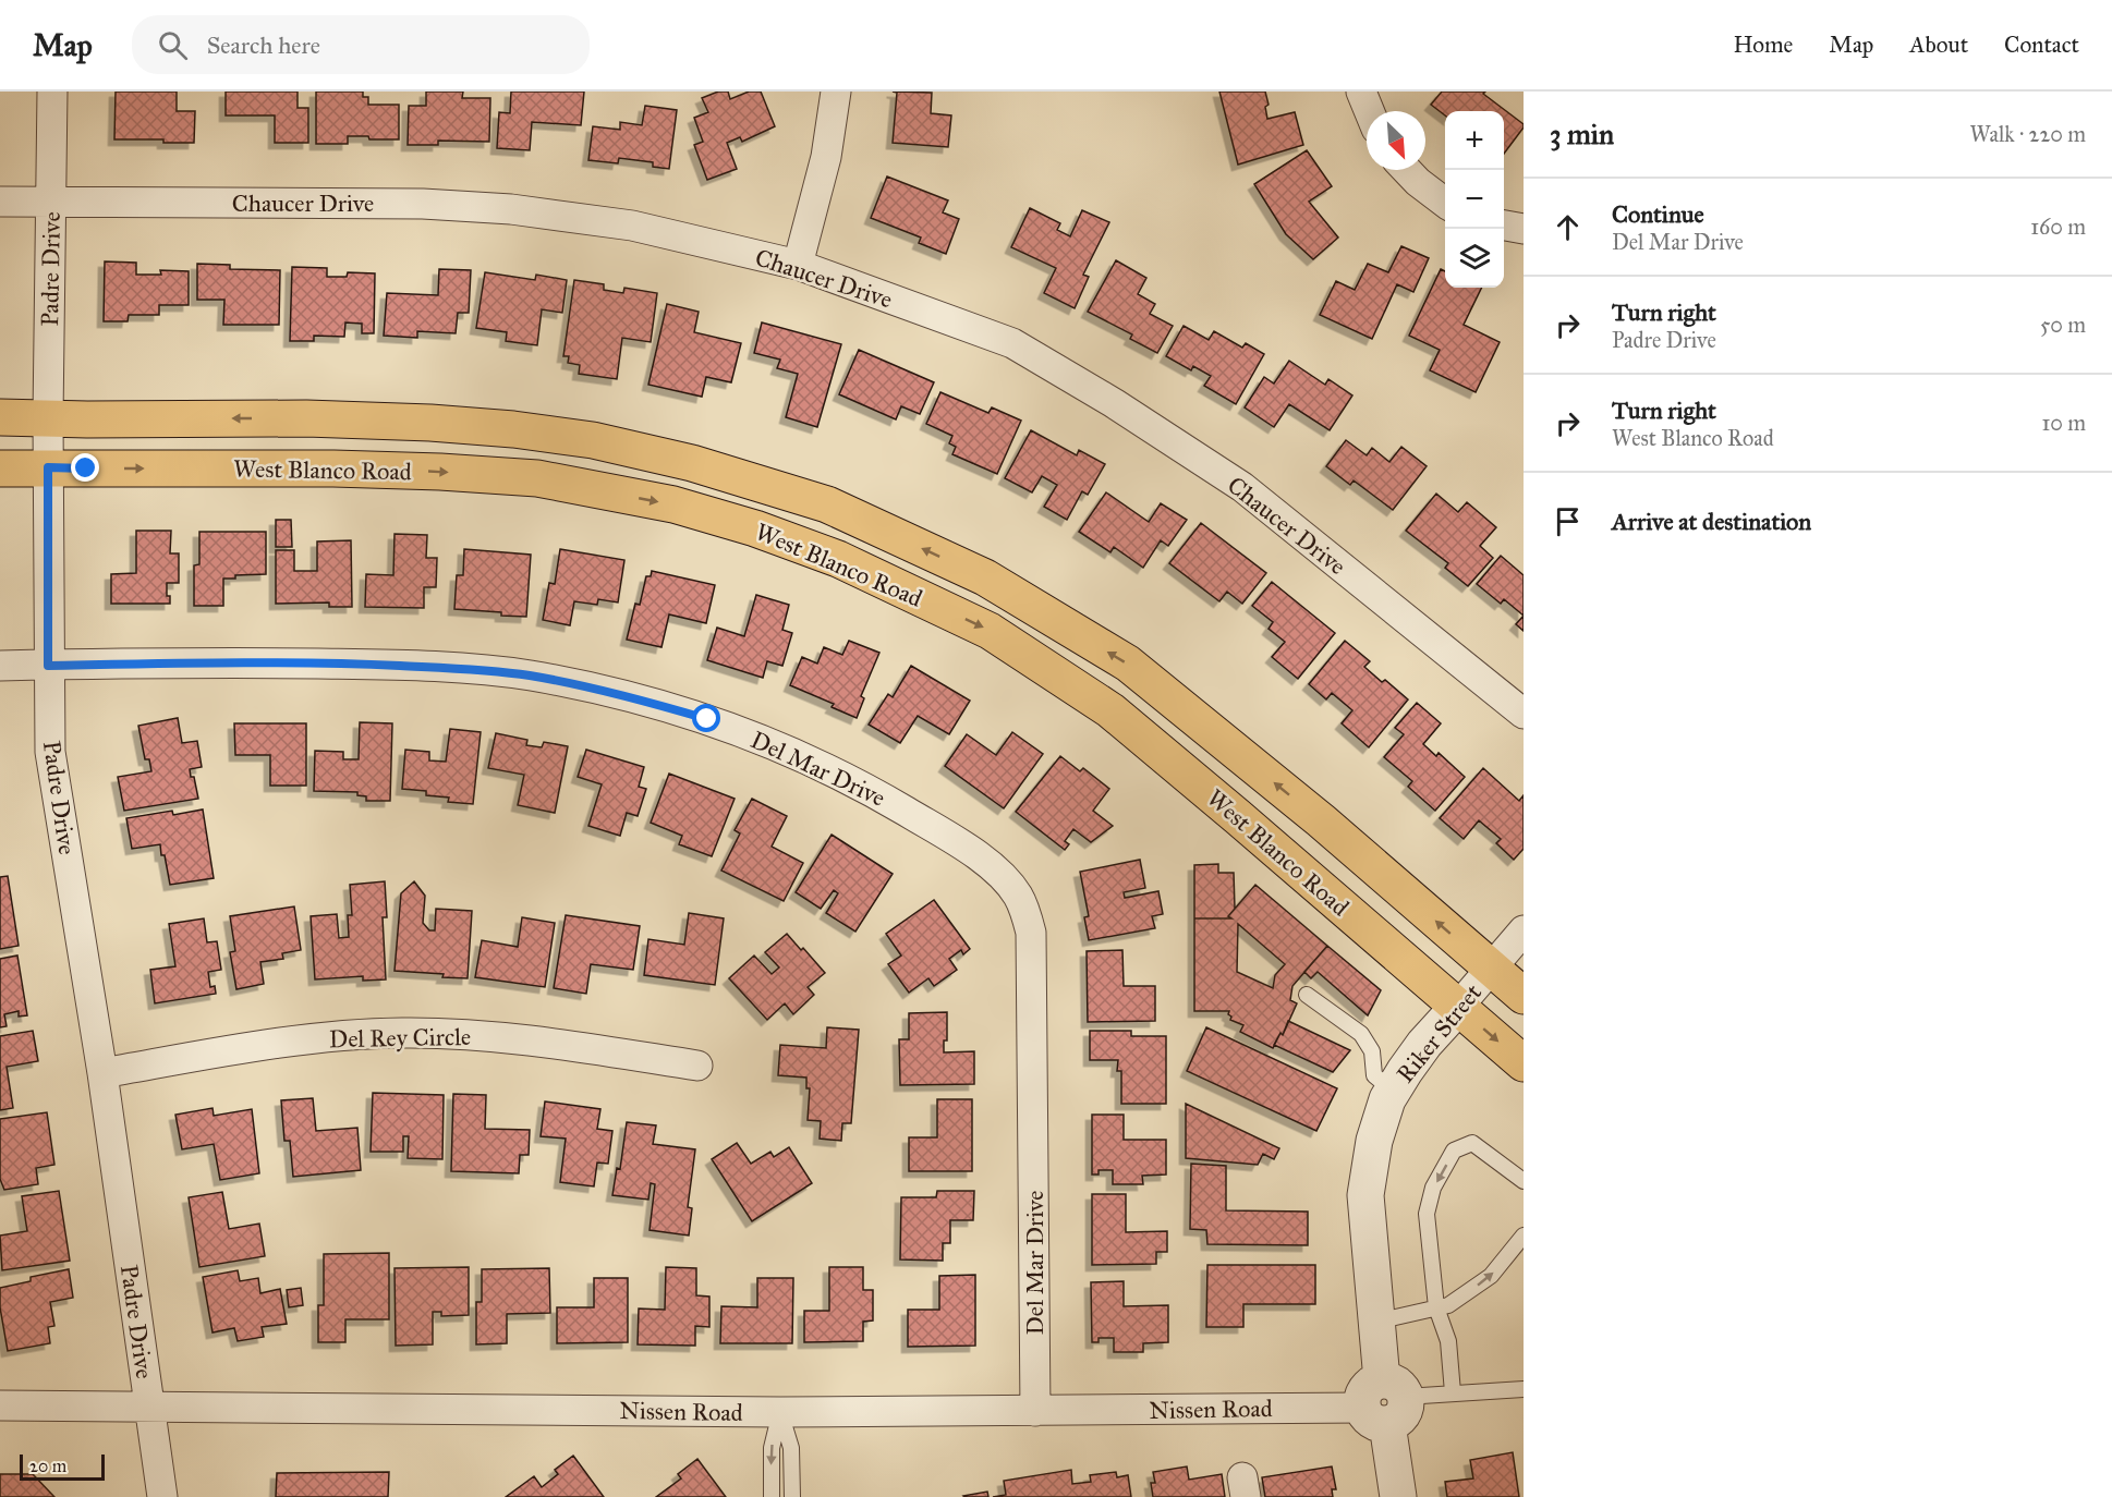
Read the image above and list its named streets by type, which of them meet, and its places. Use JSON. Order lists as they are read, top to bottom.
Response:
{
  "streets": {
    "main road": ["West Blanco Road"],
    "street": [
      "Chaucer Drive",
      "Padre Drive",
      "Del Mar Drive",
      "Riker Street",
      "Del Rey Circle",
      "Nissen Road"
    ]
  },
  "crossings": [
    ["Chaucer Drive", "Padre Drive"],
    ["Padre Drive", "West Blanco Road"],
    ["Padre Drive", "Del Mar Drive"],
    ["Padre Drive", "Del Rey Circle"],
    ["Padre Drive", "Nissen Road"],
    ["West Blanco Road", "Riker Street"],
    ["Del Mar Drive", "Nissen Road"],
    ["Riker Street", "Nissen Road"]
  ],
  "scale_bar": "20 m",
  "north": "bottom right",
  "page": {
    "header": "Map",
    "search": "Search here",
    "nav": [
      "Home",
      "Map",
      "About",
      "Contact"
    ],
    "heading": ["3 min", "Walk · 220 m"],
    "map_buttons": ["+", "−"],
    "list": [
      ["Continue", "Del Mar Drive", "160 m"],
      ["Turn right", "Padre Drive", "50 m"],
      ["Turn right", "West Blanco Road", "10 m"],
      "Arrive at destination"
    ],
    "scale": "20 m"
  }
}
